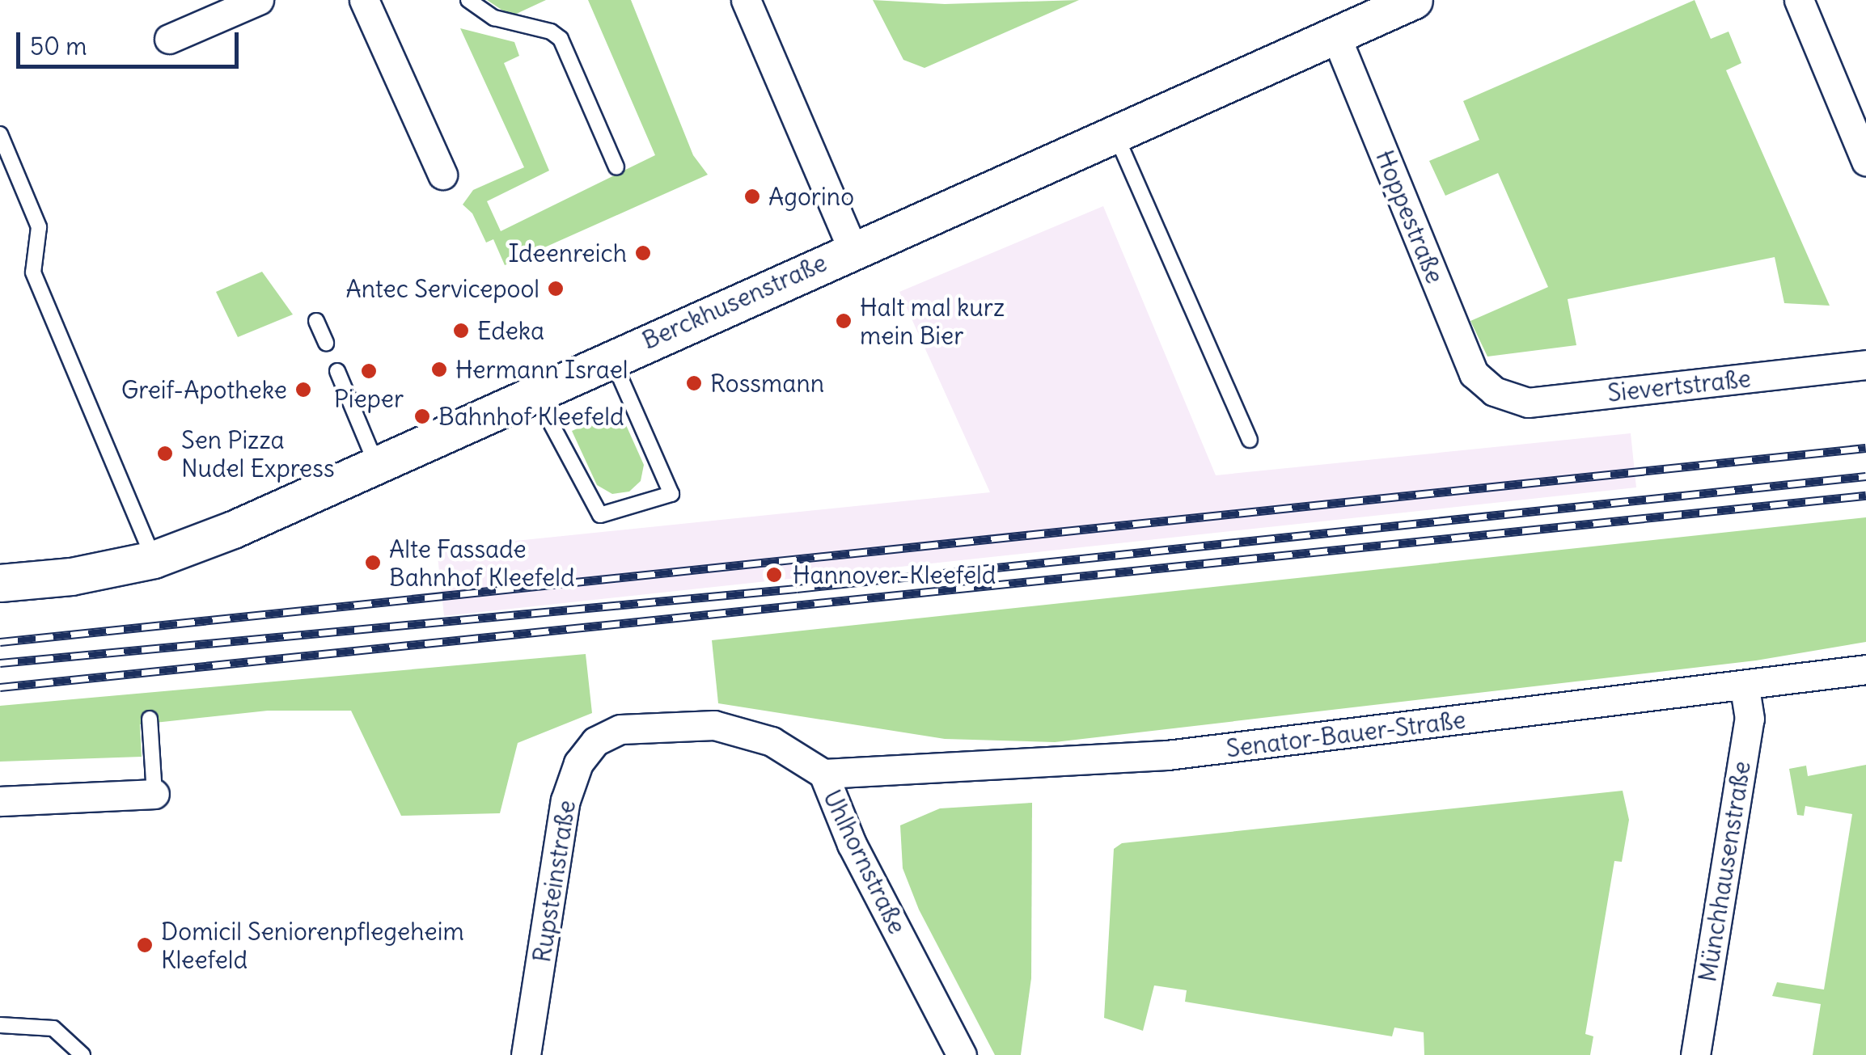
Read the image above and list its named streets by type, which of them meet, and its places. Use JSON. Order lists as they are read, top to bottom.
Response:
{
  "streets": {
    "street": [
      "Hoppestraße",
      "Berckhusenstraße",
      "Sievertstraße",
      "Senator-Bauer-Straße",
      "Uhlhornstraße",
      "Münchhausenstraße",
      "Rupsteinstraße"
    ]
  },
  "crossings": [
    ["Hoppestraße", "Berckhusenstraße"],
    ["Hoppestraße", "Sievertstraße"],
    ["Senator-Bauer-Straße", "Uhlhornstraße"],
    ["Senator-Bauer-Straße", "Münchhausenstraße"],
    ["Uhlhornstraße", "Rupsteinstraße"]
  ],
  "places": [
    "Agorino",
    "Ideenreich",
    "Antec Servicepool",
    "Halt mal kurz mein Bier",
    "Edeka",
    "Hermann Israel",
    "Pieper",
    "Rossmann",
    "Greif-Apotheke",
    "Bahnhof Kleefeld",
    "Sen Pizza Nudel Express",
    "Alte Fassade Bahnhof Kleefeld",
    "Hannover-Kleefeld",
    "Domicil Seniorenpflegeheim Kleefeld"
  ],
  "scale_bar": "50 m"
}
